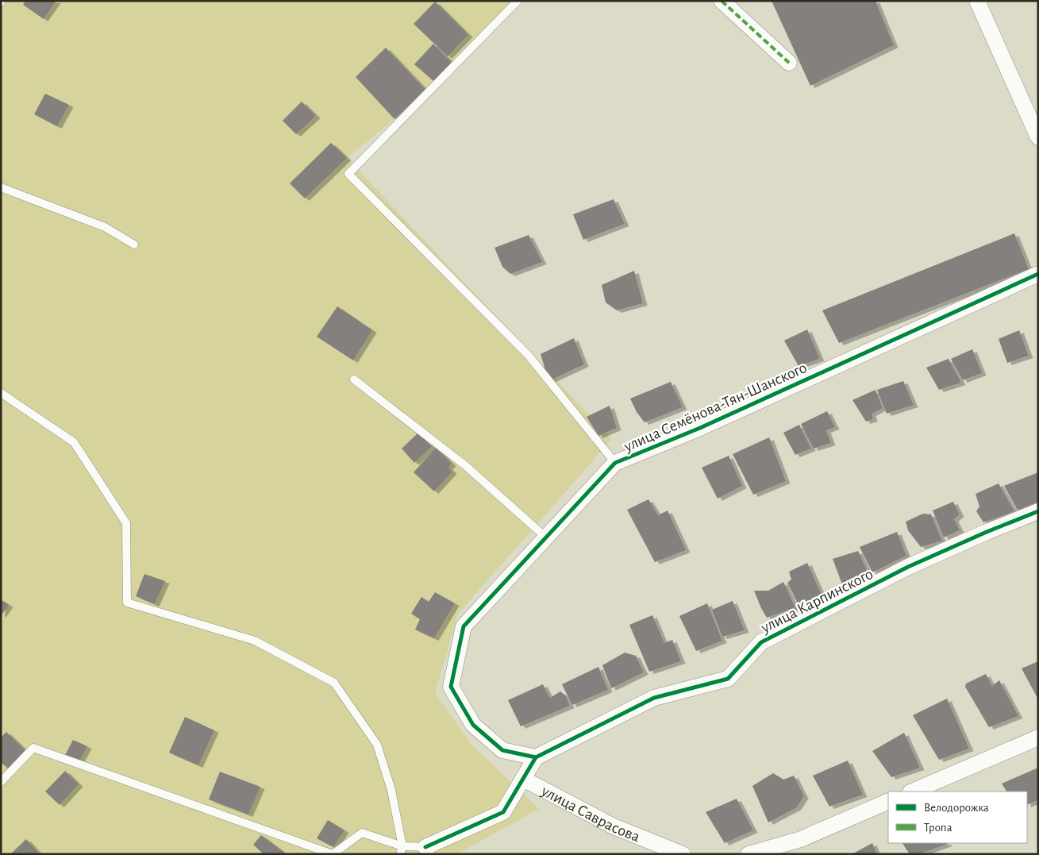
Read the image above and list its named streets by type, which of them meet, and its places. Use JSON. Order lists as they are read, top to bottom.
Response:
{
  "streets": {
    "street": ["улица Семёнова-Тян-Шанского", "улица Карпинского", "улица Саврасова"]
  },
  "crossings": [
    ["улица Семёнова-Тян-Шанского", "улица Карпинского"]
  ],
  "legend": ["Велодорожка", "Тропа"]
}
